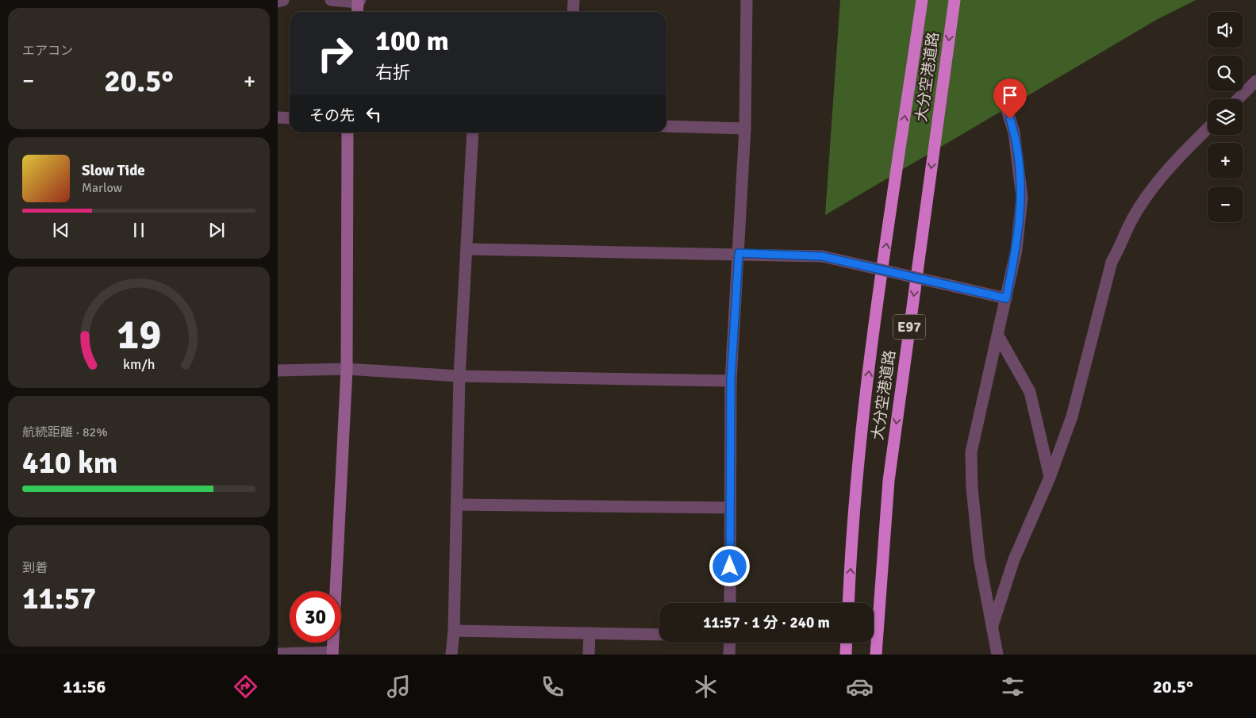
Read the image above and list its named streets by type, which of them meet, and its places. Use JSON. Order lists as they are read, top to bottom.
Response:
{
  "streets": {
    "highway": ["大分空港道路", "E97"]
  },
  "page": {
    "tile": [
      "エアコン",
      ["航続距離 · 82%", "410 km"],
      ["到着", "11:57"]
    ],
    "map_buttons": ["+", "−"],
    "turn": ["100 m", "右折"],
    "heat": ["−", "20.5°", "+"],
    "then": "その先",
    "song": ["Slow Tide", "Marlow"],
    "limit": "30",
    "trip": "11:57 · 1 分 · 240 m",
    "tabs": ["11:56", "20.5°"],
    "gauge": ["19", "km/h"]
  }
}
